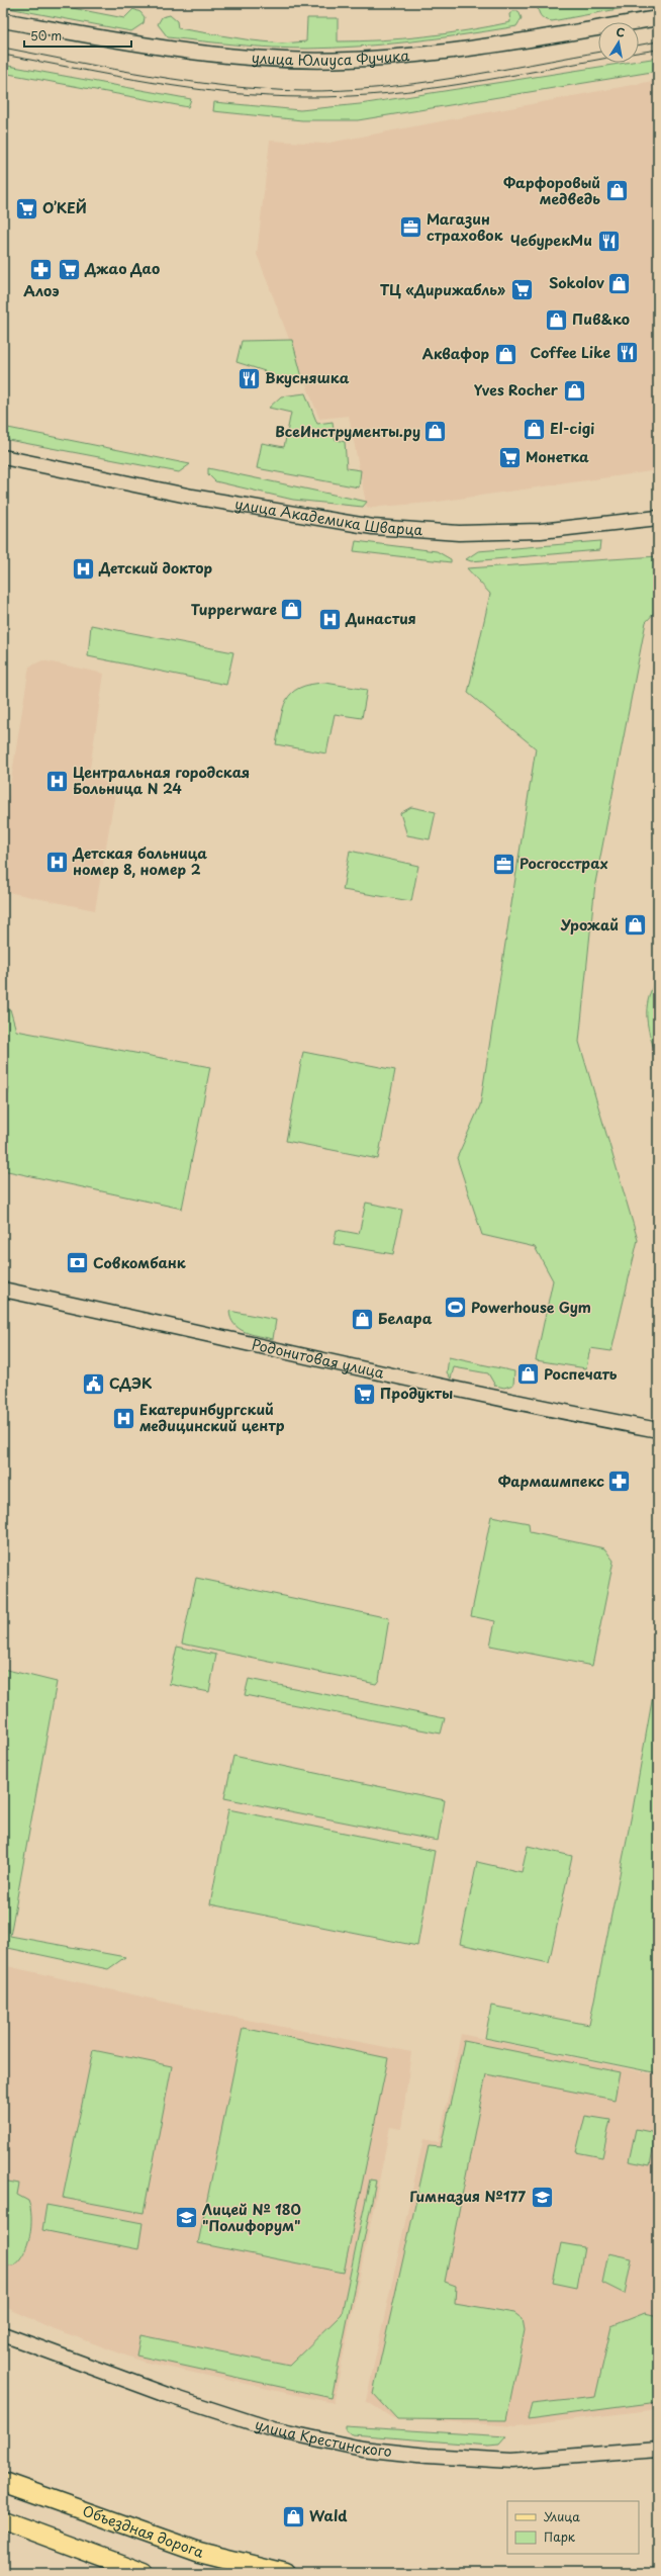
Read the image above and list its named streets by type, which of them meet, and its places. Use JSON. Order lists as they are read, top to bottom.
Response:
{
  "streets": {
    "main road": ["Объездная дорога"],
    "street": [
      "улица Юлиуса Фучика",
      "улица Академика Шварца",
      "Родонитовая улица",
      "улица Крестинского"
    ]
  },
  "places": {
    "shop": [
      "Фарфоровый медведь",
      "Sokolov",
      "Пив&ко",
      "Аквафор",
      "Yves Rocher",
      "El-cigi",
      "ВсеИнструменты.ру",
      "Tupperware",
      "Урожай",
      "Белара",
      "Роспечать",
      "Wald"
    ],
    "supermarket": [
      "О’КЕЙ",
      "Джао Дао",
      "ТЦ «Дирижабль»",
      "Монетка",
      "Продукты"
    ],
    "office": ["Магазин страховок", "Росгосстрах"],
    "restaurant": ["ЧебурекМи", "Coffee Like", "Вкусняшка"],
    "pharmacy": ["Алоэ", "Фармаимпекс"],
    "hospital": [
      "Детский доктор",
      "Династия",
      "Центральная городская Больница N 24",
      "Детская больница номер 8, номер 2",
      "Екатеринбургский медицинский центр"
    ],
    "bank": ["Совкомбанк"],
    "sports": ["Powerhouse Gym"],
    "public building": ["СДЭК"],
    "school or university": ["Гимназия №177", "Лицей № 180 \"Полифорум\""]
  },
  "legend": ["Улица", "Парк"],
  "scale_bar": "50 m",
  "north": "top"
}
